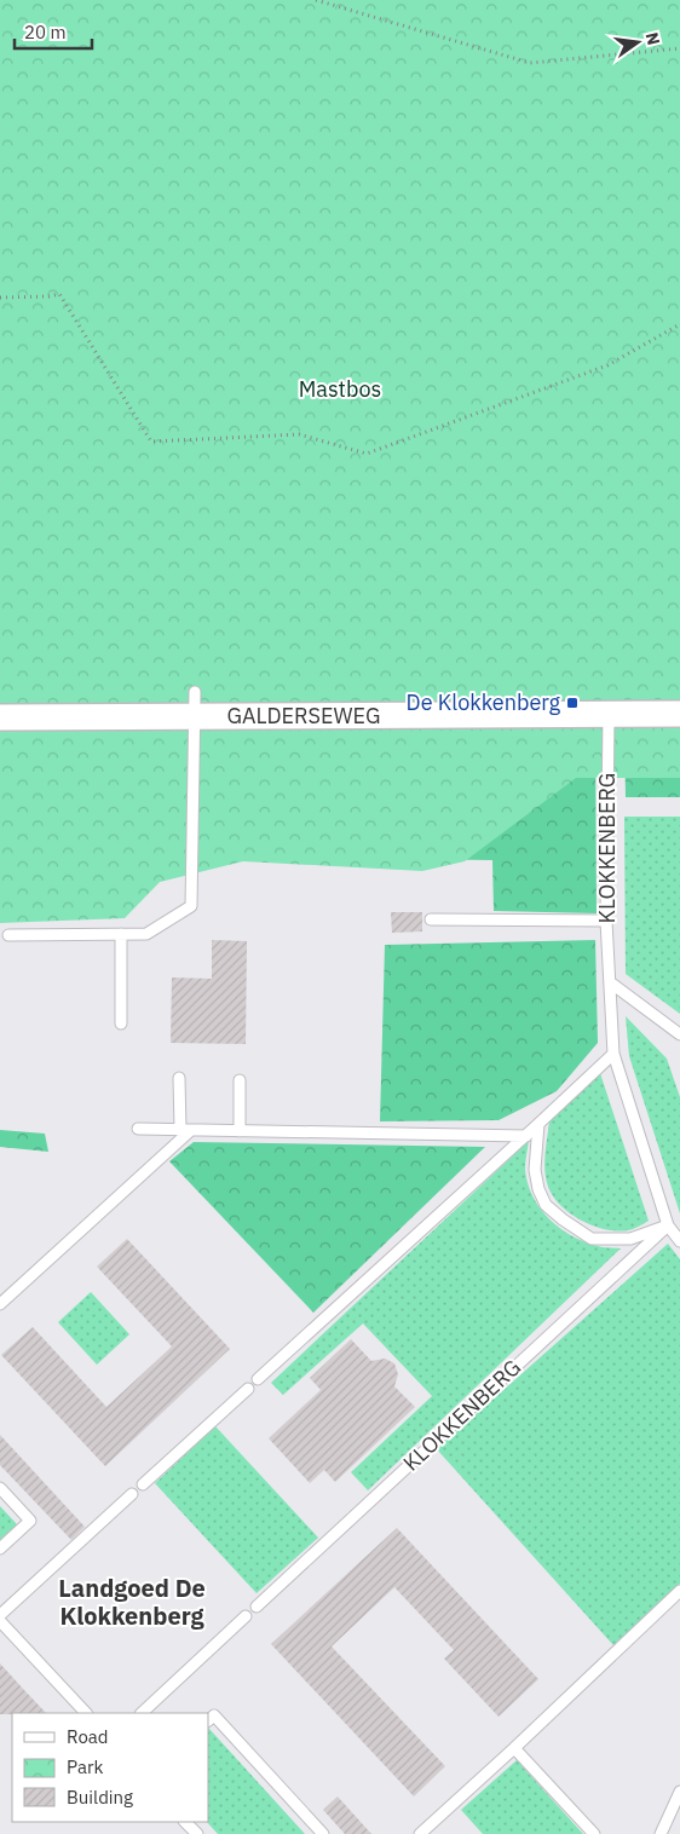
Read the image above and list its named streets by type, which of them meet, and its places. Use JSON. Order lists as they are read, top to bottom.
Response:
{
  "streets": {
    "street": ["GALDERSEWEG"],
    "lane": ["KLOKKENBERG"]
  },
  "crossings": [
    ["GALDERSEWEG", "KLOKKENBERG"]
  ],
  "districts": ["Landgoed De Klokkenberg"],
  "parks": ["Mastbos"],
  "places": {
    "transit": ["De Klokkenberg"]
  },
  "legend": ["Road", "Park", "Building"],
  "scale_bar": "20 m",
  "north": "right"
}
